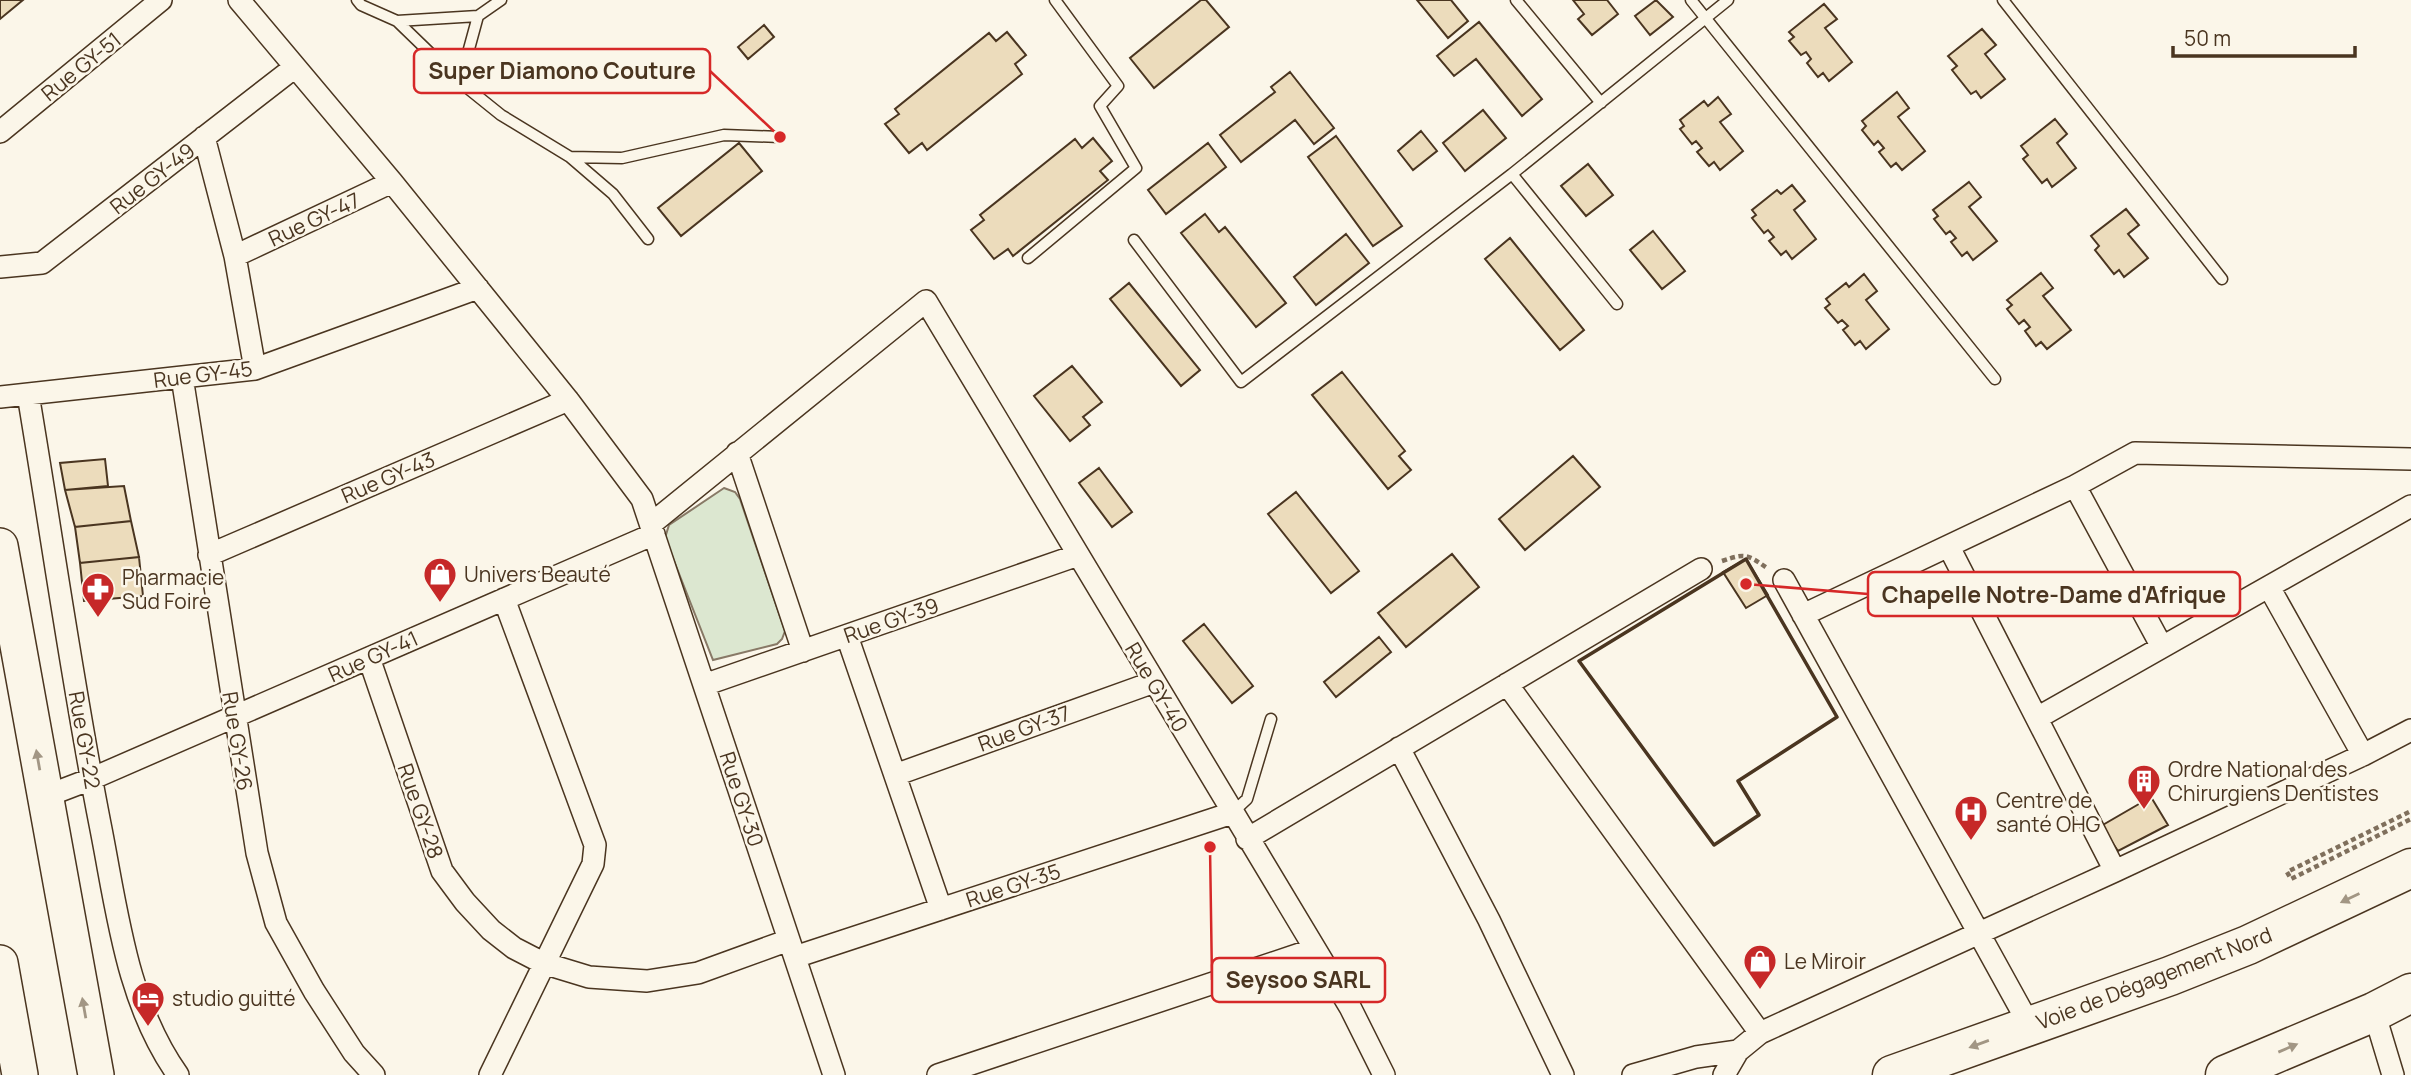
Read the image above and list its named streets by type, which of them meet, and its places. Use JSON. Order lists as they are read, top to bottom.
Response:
{
  "streets": {
    "highway": ["Voie de Dégagement Nord"],
    "street": [
      "Rue GY-51",
      "Rue GY-49",
      "Rue GY-47",
      "Rue GY-45",
      "Rue GY-43",
      "Rue GY-39",
      "Rue GY-41",
      "Rue GY-40",
      "Rue GY-37",
      "Rue GY-22",
      "Rue GY-26",
      "Rue GY-30",
      "Rue GY-28",
      "Rue GY-35"
    ]
  },
  "crossings": [
    ["Rue GY-49", "Rue GY-30"],
    ["Rue GY-47", "Rue GY-30"],
    ["Rue GY-45", "Rue GY-22"],
    ["Rue GY-45", "Rue GY-26"],
    ["Rue GY-45", "Rue GY-30"],
    ["Rue GY-43", "Rue GY-26"],
    ["Rue GY-43", "Rue GY-30"],
    ["Rue GY-39", "Rue GY-40"],
    ["Rue GY-39", "Rue GY-30"],
    ["Rue GY-41", "Rue GY-40"],
    ["Rue GY-41", "Rue GY-22"],
    ["Rue GY-41", "Rue GY-26"],
    ["Rue GY-41", "Rue GY-30"],
    ["Rue GY-41", "Rue GY-28"],
    ["Rue GY-40", "Rue GY-37"],
    ["Rue GY-40", "Rue GY-35"],
    ["Rue GY-30", "Rue GY-28"],
    ["Rue GY-30", "Rue GY-35"],
    ["Rue GY-28", "Rue GY-35"]
  ],
  "places": {
    "other": ["Super Diamono Couture", "Chapelle Notre-Dame d'Afrique", "Seysoo SARL"],
    "shop": ["Univers Beauté", "Le Miroir"],
    "pharmacy": ["Pharmacie Sud Foire"],
    "building": ["Ordre National des Chirurgiens Dentistes"],
    "hospital": ["Centre de santé OHG"],
    "hotel": ["studio guitté"]
  },
  "scale_bar": "50 m"
}
